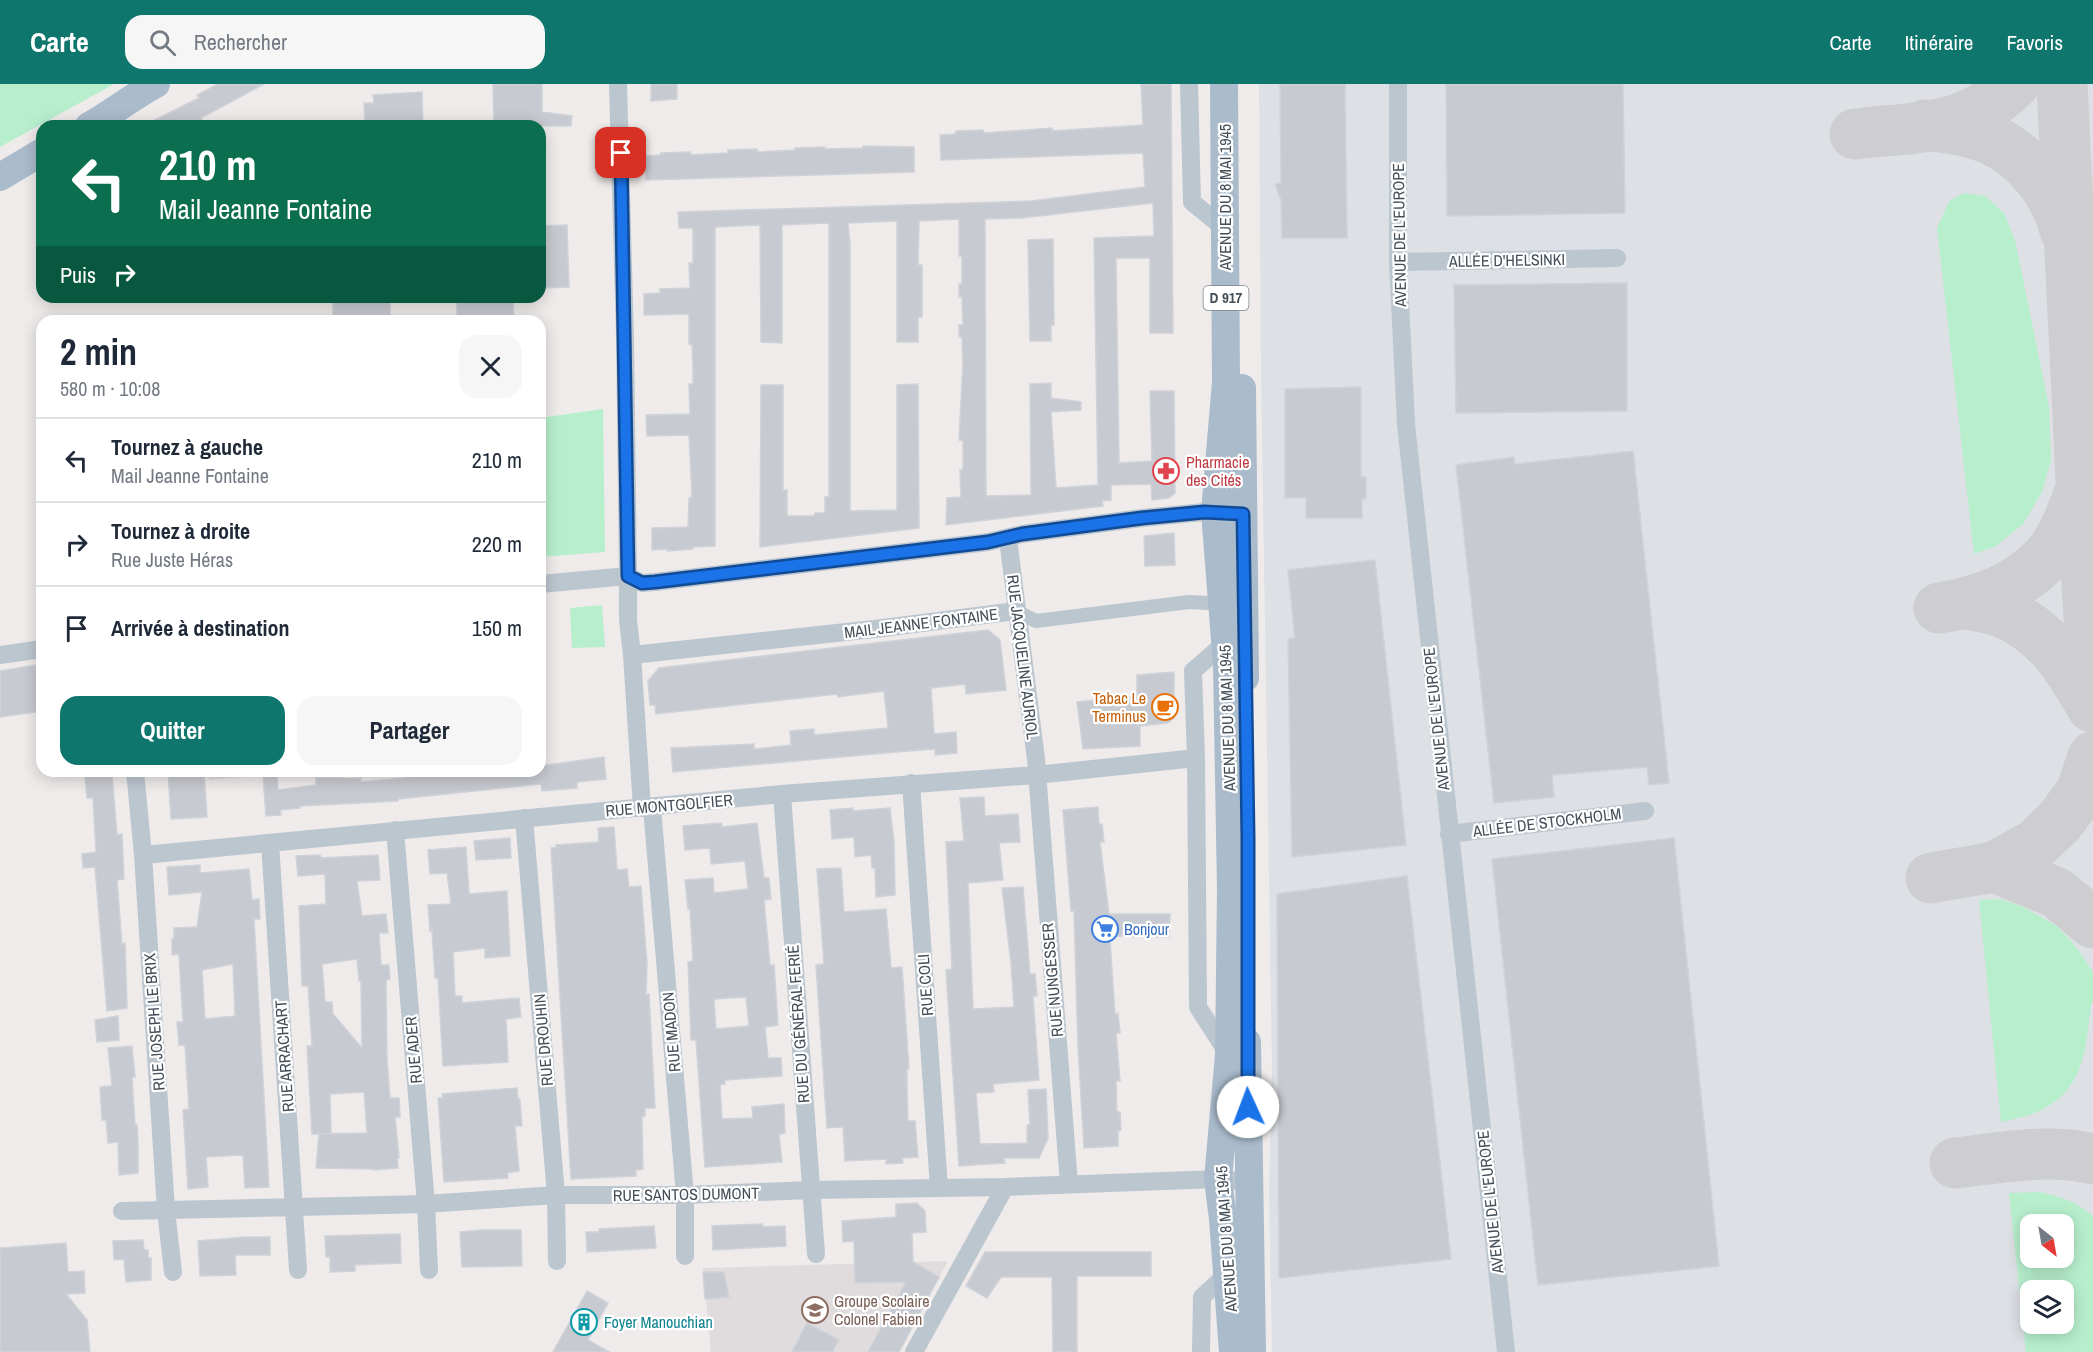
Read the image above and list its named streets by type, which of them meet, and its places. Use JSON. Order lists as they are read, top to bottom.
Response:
{
  "streets": {
    "main road": ["AVENUE DU 8 MAI 1945", "D 917"],
    "street": [
      "AVENUE DE L'EUROPE",
      "ALLÉE D'HELSINKI",
      "MAIL JEANNE FONTAINE",
      "RUE JACQUELINE AURIOL",
      "RUE MONTGOLFIER",
      "ALLÉE DE STOCKHOLM",
      "RUE NUNGESSER",
      "RUE COLI",
      "RUE JOSEPH LE BRIX",
      "RUE DU GÉNÉRAL FERIÉ",
      "RUE MADON",
      "RUE DROUHIN",
      "RUE ADER",
      "RUE ARRACHART",
      "RUE SANTOS DUMONT"
    ]
  },
  "crossings": [
    ["AVENUE DU 8 MAI 1945", "RUE SANTOS DUMONT"],
    ["AVENUE DE L'EUROPE", "ALLÉE D'HELSINKI"],
    ["AVENUE DE L'EUROPE", "ALLÉE DE STOCKHOLM"],
    ["MAIL JEANNE FONTAINE", "RUE JACQUELINE AURIOL"],
    ["MAIL JEANNE FONTAINE", "RUE MADON"],
    ["RUE JACQUELINE AURIOL", "RUE MONTGOLFIER"],
    ["RUE JACQUELINE AURIOL", "RUE NUNGESSER"],
    ["RUE MONTGOLFIER", "RUE NUNGESSER"],
    ["RUE MONTGOLFIER", "RUE COLI"],
    ["RUE MONTGOLFIER", "RUE JOSEPH LE BRIX"],
    ["RUE MONTGOLFIER", "RUE DU GÉNÉRAL FERIÉ"],
    ["RUE MONTGOLFIER", "RUE MADON"],
    ["RUE MONTGOLFIER", "RUE DROUHIN"],
    ["RUE MONTGOLFIER", "RUE ADER"],
    ["RUE MONTGOLFIER", "RUE ARRACHART"],
    ["RUE NUNGESSER", "RUE SANTOS DUMONT"],
    ["RUE COLI", "RUE SANTOS DUMONT"],
    ["RUE JOSEPH LE BRIX", "RUE SANTOS DUMONT"],
    ["RUE DU GÉNÉRAL FERIÉ", "RUE SANTOS DUMONT"],
    ["RUE MADON", "RUE SANTOS DUMONT"],
    ["RUE DROUHIN", "RUE SANTOS DUMONT"],
    ["RUE ADER", "RUE SANTOS DUMONT"],
    ["RUE ARRACHART", "RUE SANTOS DUMONT"]
  ],
  "places": {
    "pharmacy": ["Pharmacie des Cités"],
    "cafe": ["Tabac Le Terminus"],
    "supermarket": ["Bonjour"],
    "school or university": ["Groupe Scolaire Colonel Fabien"],
    "building": ["Foyer Manouchian"]
  },
  "north": "bottom right",
  "page": {
    "header": "Carte",
    "search": "Rechercher",
    "nav": ["Carte", "Itinéraire", "Favoris"],
    "turn": ["210 m", "Mail Jeanne Fontaine"],
    "then": "Puis",
    "heading": ["2 min", "580 m · 10:08"],
    "list": [
      {
        "name": "Tournez à gauche",
        "note": "Mail Jeanne Fontaine",
        "value": "210 m"
      },
      {
        "name": "Tournez à droite",
        "note": "Rue Juste Héras",
        "value": "220 m"
      },
      {
        "name": "Arrivée à destination",
        "value": "150 m"
      }
    ],
    "buttons": ["Quitter", "Partager"]
  }
}
